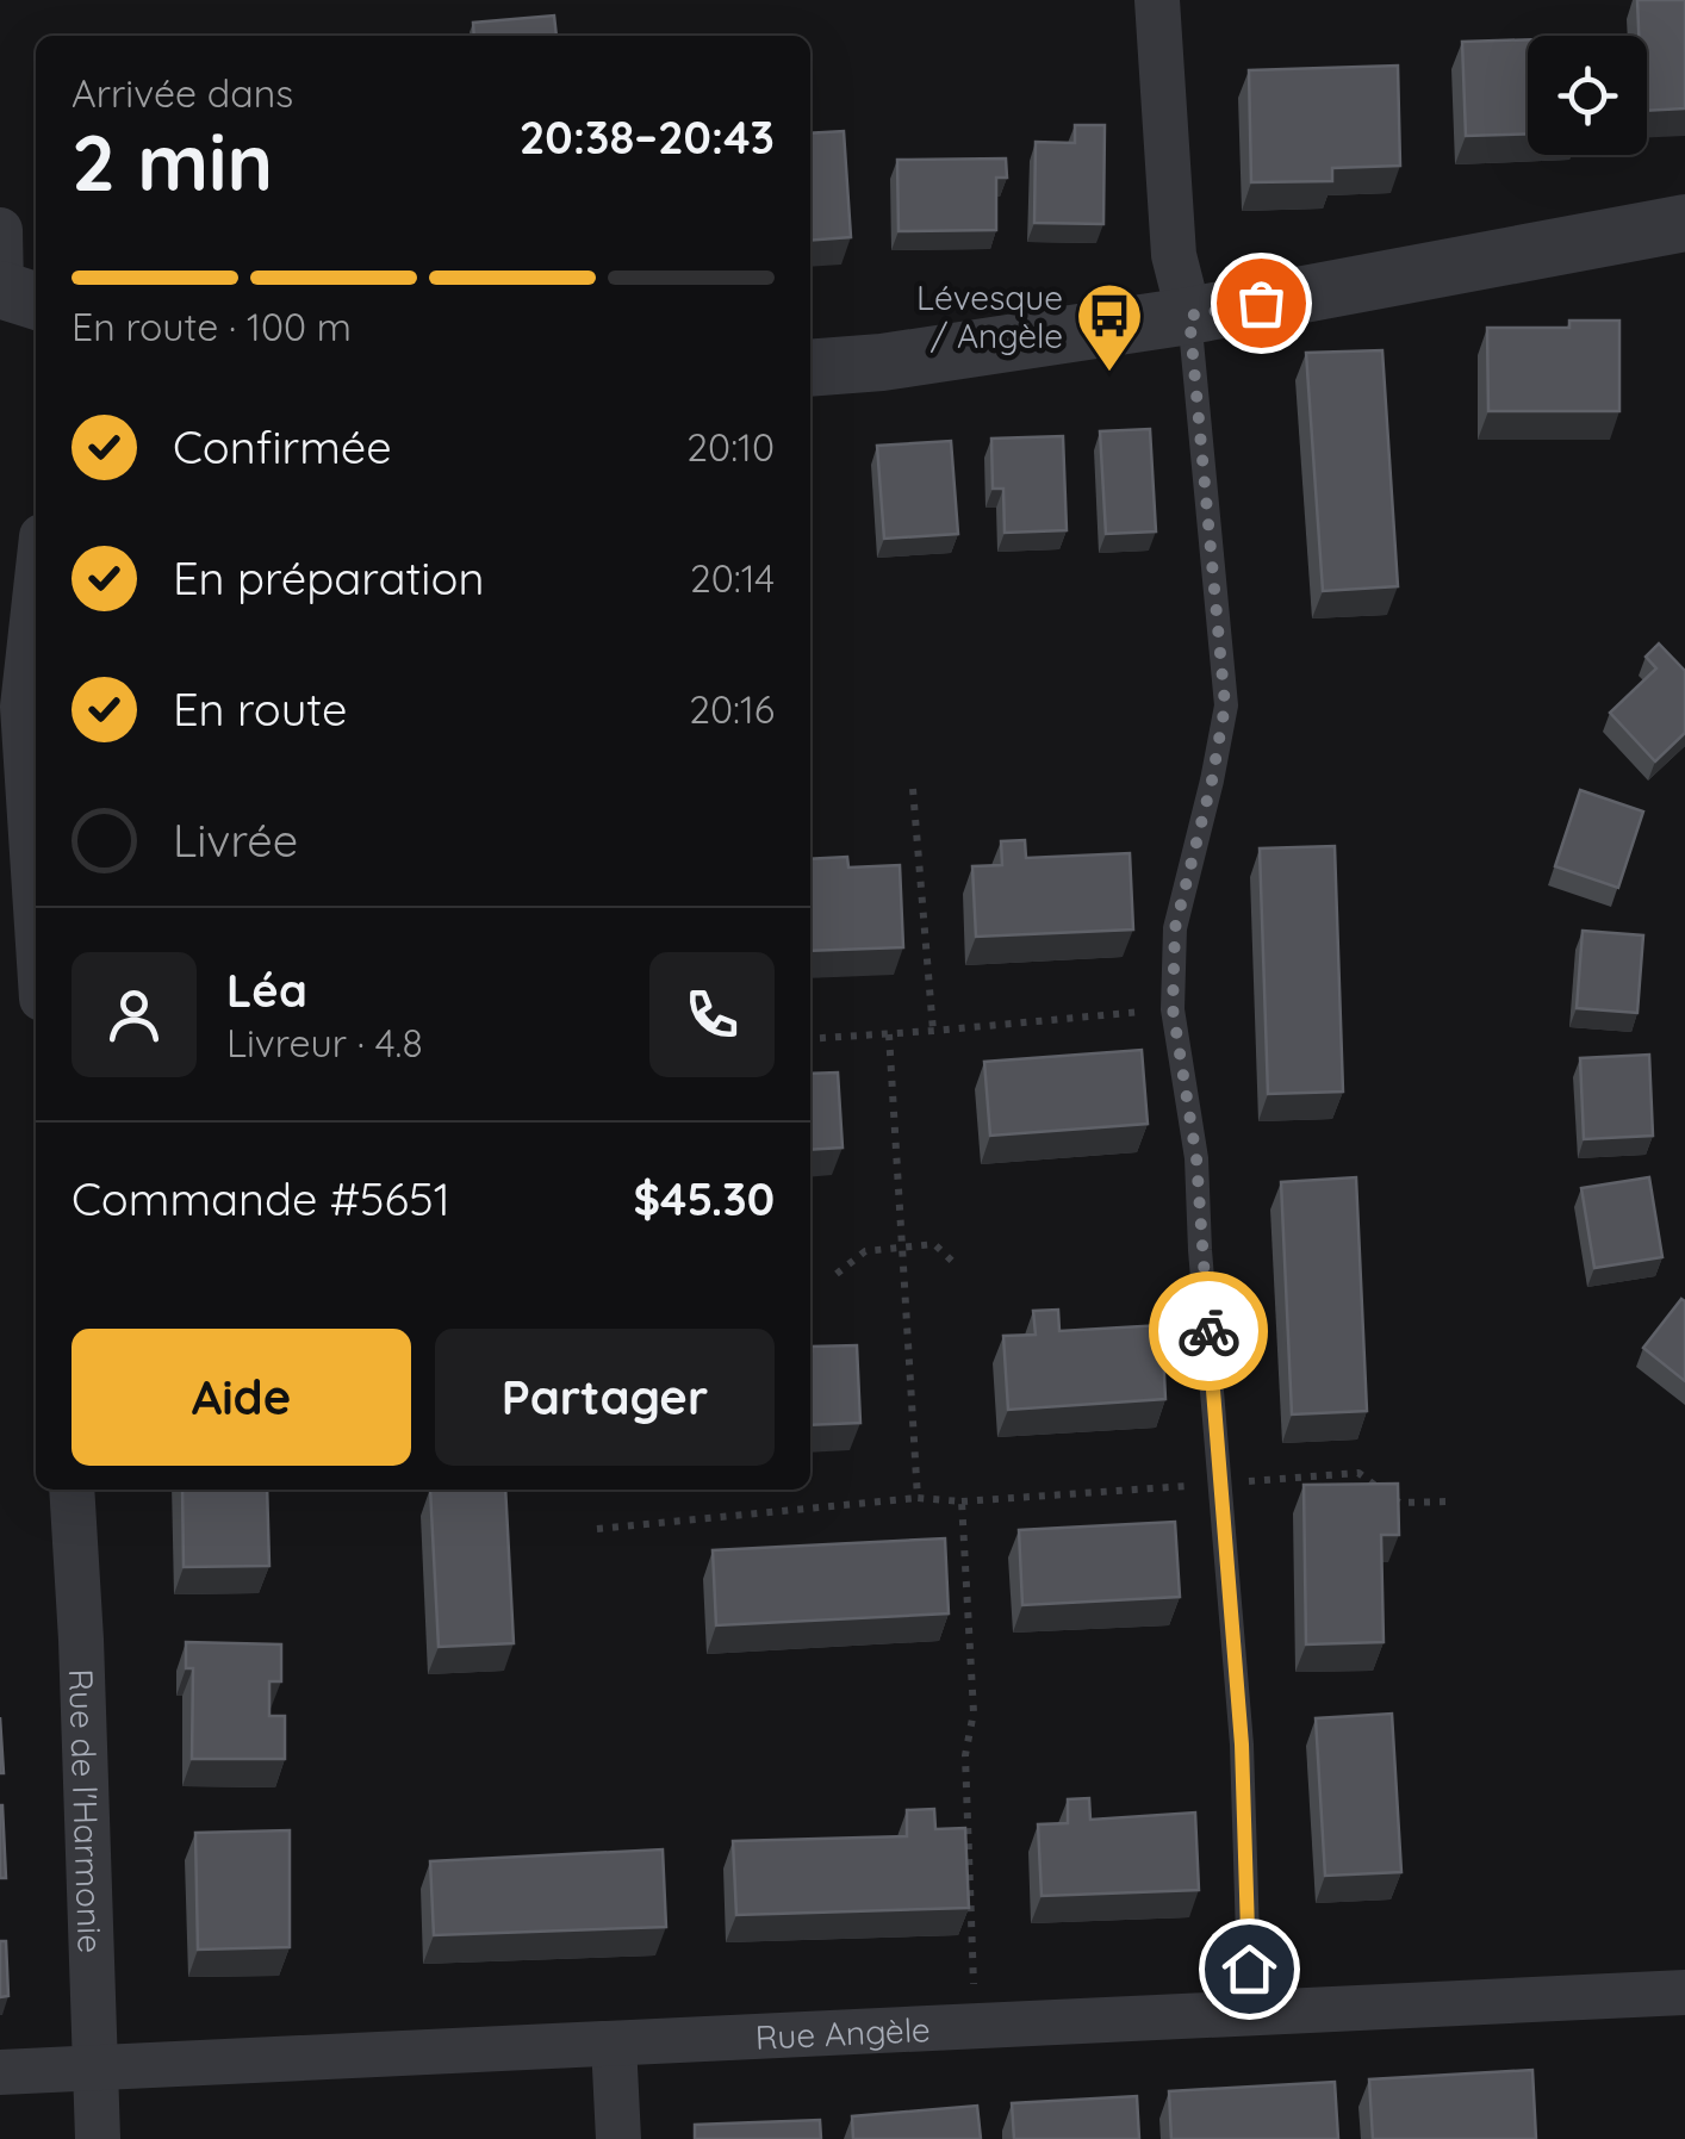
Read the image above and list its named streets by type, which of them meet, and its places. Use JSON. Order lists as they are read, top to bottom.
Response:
{
  "streets": {
    "street": ["Rue de l'Harmonie", "Rue Angèle"]
  },
  "crossings": [
    ["Rue de l'Harmonie", "Rue Angèle"]
  ],
  "places": {
    "bus stop": ["Lévesque / Angèle"]
  },
  "page": {
    "heading": ["2 min", "Arrivée dans", "20:38–20:43"],
    "panel": [
      "Léa",
      "Livreur · 4.8",
      "Commande #5651",
      "$45.30"
    ],
    "bar": "En route · 100 m",
    "list": [
      ["Confirmée", "20:10"],
      ["En préparation", "20:14"],
      ["En route", "20:16"],
      "Livrée"
    ],
    "buttons": ["Aide", "Partager"]
  }
}
